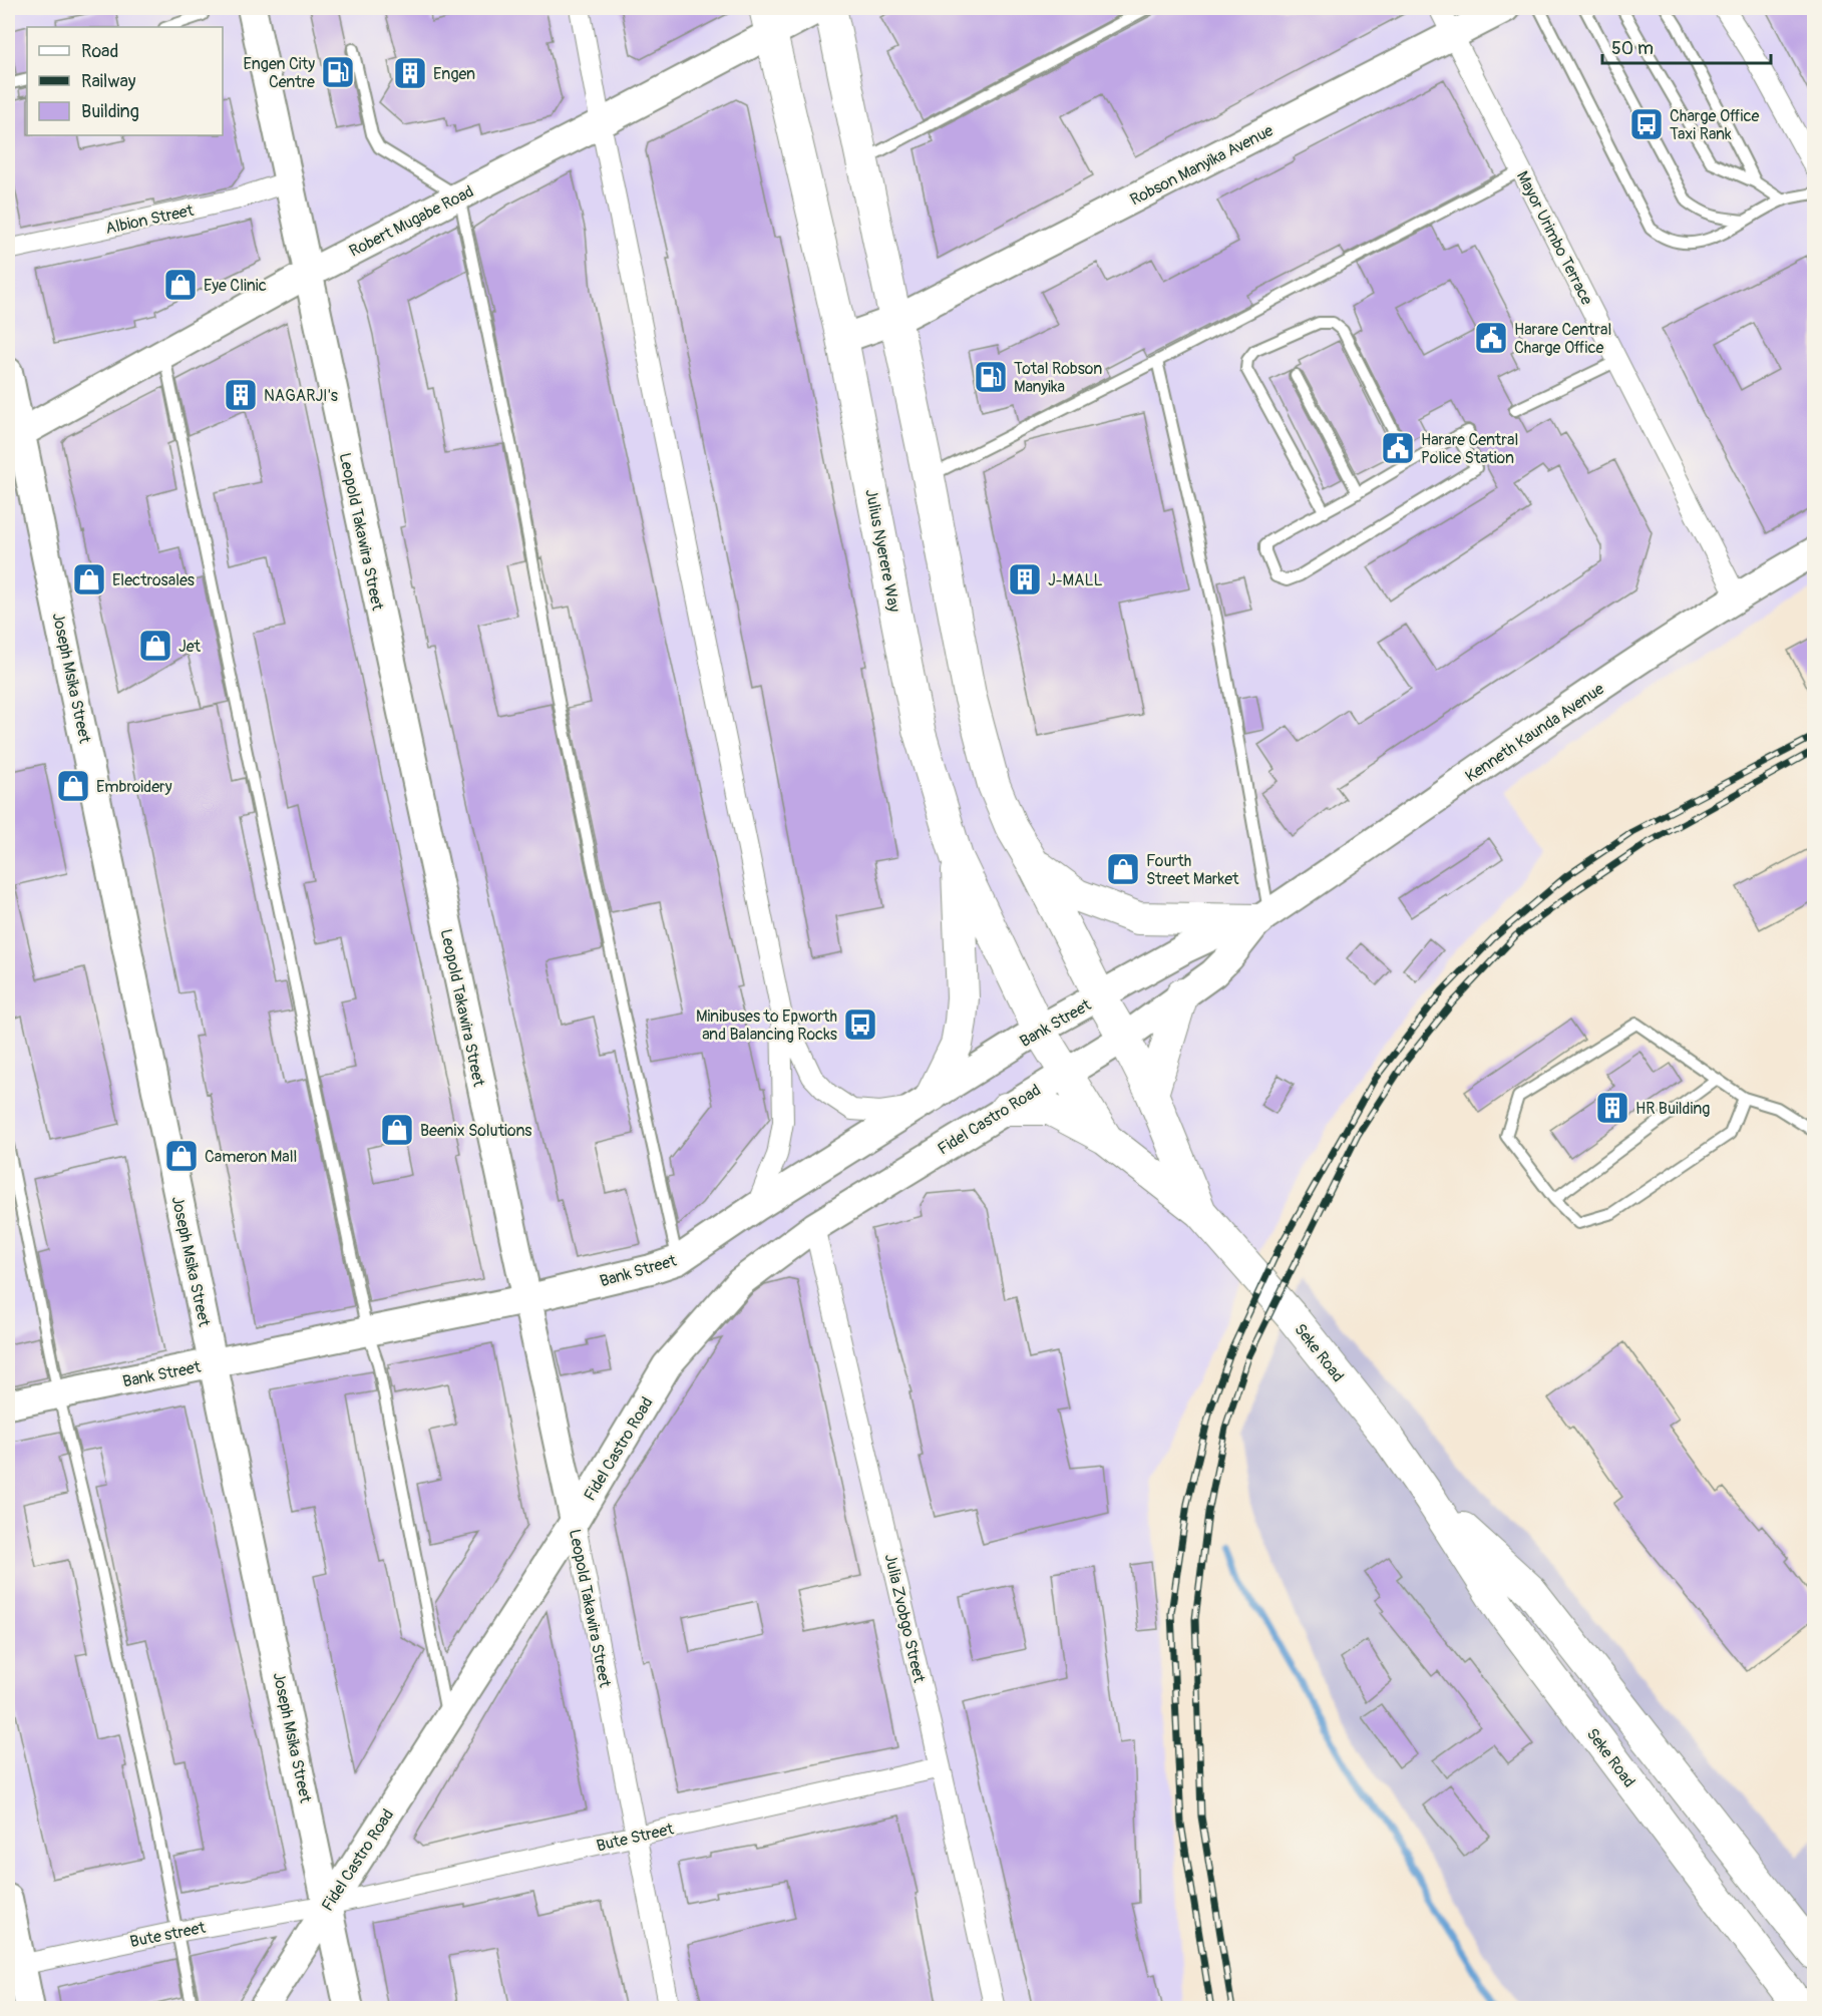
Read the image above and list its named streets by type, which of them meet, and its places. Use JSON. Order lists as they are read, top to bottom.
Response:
{
  "streets": {
    "main road": [
      "Robson Manyika Avenue",
      "Robert Mugabe Road",
      "Leopold Takawira Street",
      "Julius Nyerere Way",
      "Joseph Msika Street",
      "Kenneth Kaunda Avenue",
      "Bank Street",
      "Fidel Castro Road",
      "Seke Road"
    ],
    "street": [
      "Albion Street",
      "Mayor Urimbo Terrace",
      "Julia Zvobgo Street",
      "Bute Street",
      "Bute street"
    ]
  },
  "crossings": [
    ["Robson Manyika Avenue", "Mayor Urimbo Terrace"],
    ["Robson Manyika Avenue", "Julius Nyerere Way"],
    ["Albion Street", "Leopold Takawira Street"],
    ["Robert Mugabe Road", "Leopold Takawira Street"],
    ["Robert Mugabe Road", "Julius Nyerere Way"],
    ["Robert Mugabe Road", "Joseph Msika Street"],
    ["Mayor Urimbo Terrace", "Kenneth Kaunda Avenue"],
    ["Leopold Takawira Street", "Bank Street"],
    ["Leopold Takawira Street", "Fidel Castro Road"],
    ["Leopold Takawira Street", "Bute Street"],
    ["Julius Nyerere Way", "Bank Street"],
    ["Julius Nyerere Way", "Fidel Castro Road"],
    ["Joseph Msika Street", "Bank Street"],
    ["Joseph Msika Street", "Fidel Castro Road"],
    ["Joseph Msika Street", "Bute Street"],
    ["Joseph Msika Street", "Bute street"],
    ["Kenneth Kaunda Avenue", "Bank Street"],
    ["Kenneth Kaunda Avenue", "Fidel Castro Road"],
    ["Bank Street", "Fidel Castro Road"],
    ["Fidel Castro Road", "Julia Zvobgo Street"],
    ["Fidel Castro Road", "Bute Street"],
    ["Fidel Castro Road", "Bute street"],
    ["Julia Zvobgo Street", "Bute Street"],
    ["Bute Street", "Bute street"]
  ],
  "places": {
    "fuel station": ["Engen City Centre", "Total Robson Manyika"],
    "building": [
      "Engen",
      "NAGARJI's",
      "J-MALL",
      "HR Building"
    ],
    "bus stop": ["Charge Office Taxi Rank", "Minibuses to Epworth and Balancing Rocks"],
    "shop": [
      "Eye Clinic",
      "Electrosales",
      "Jet",
      "Embroidery",
      "Fourth Street Market",
      "Beenix Solutions",
      "Cameron Mall"
    ],
    "public building": ["Harare Central Charge Office", "Harare Central Police Station"]
  },
  "legend": ["Road", "Railway", "Building"],
  "scale_bar": "50 m"
}
